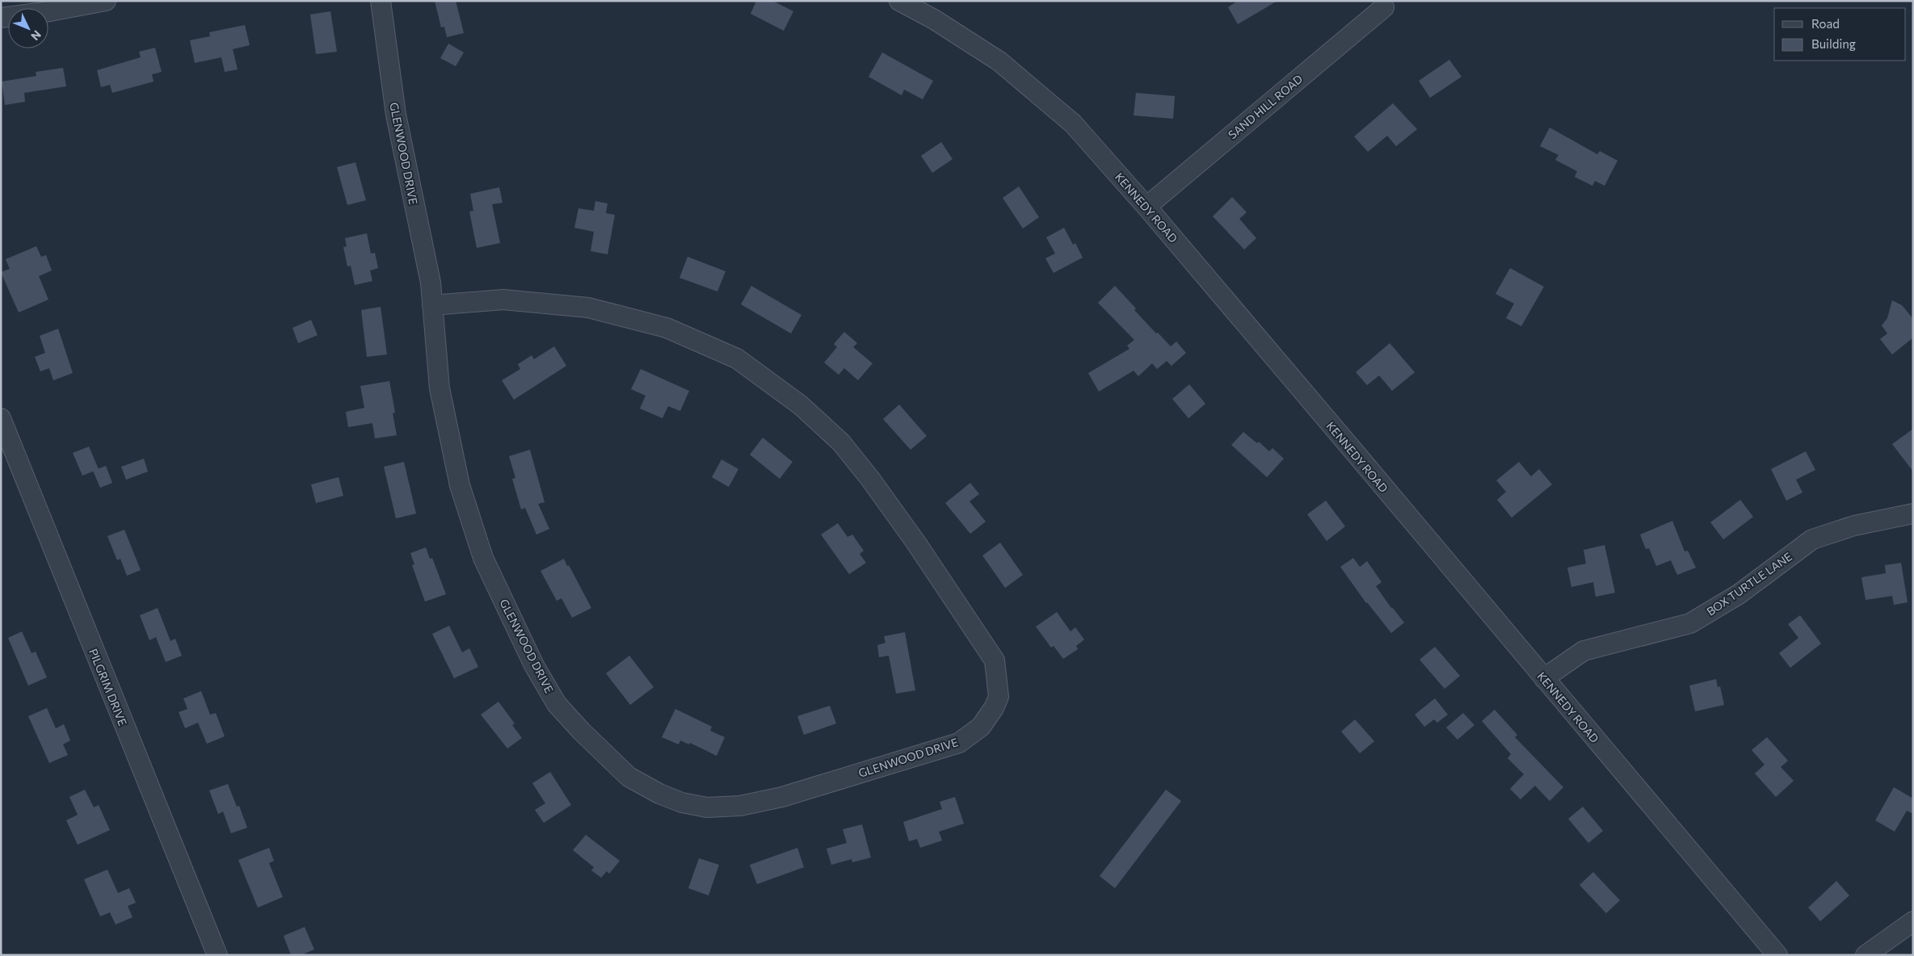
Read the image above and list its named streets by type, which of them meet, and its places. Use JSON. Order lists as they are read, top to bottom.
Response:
{
  "streets": {
    "street": [
      "SAND HILL ROAD",
      "GLENWOOD DRIVE",
      "KENNEDY ROAD",
      "BOX TURTLE LANE",
      "PILGRIM DRIVE"
    ]
  },
  "crossings": [
    ["SAND HILL ROAD", "KENNEDY ROAD"],
    ["KENNEDY ROAD", "BOX TURTLE LANE"]
  ],
  "legend": ["Road", "Building"],
  "north": "bottom right"
}
